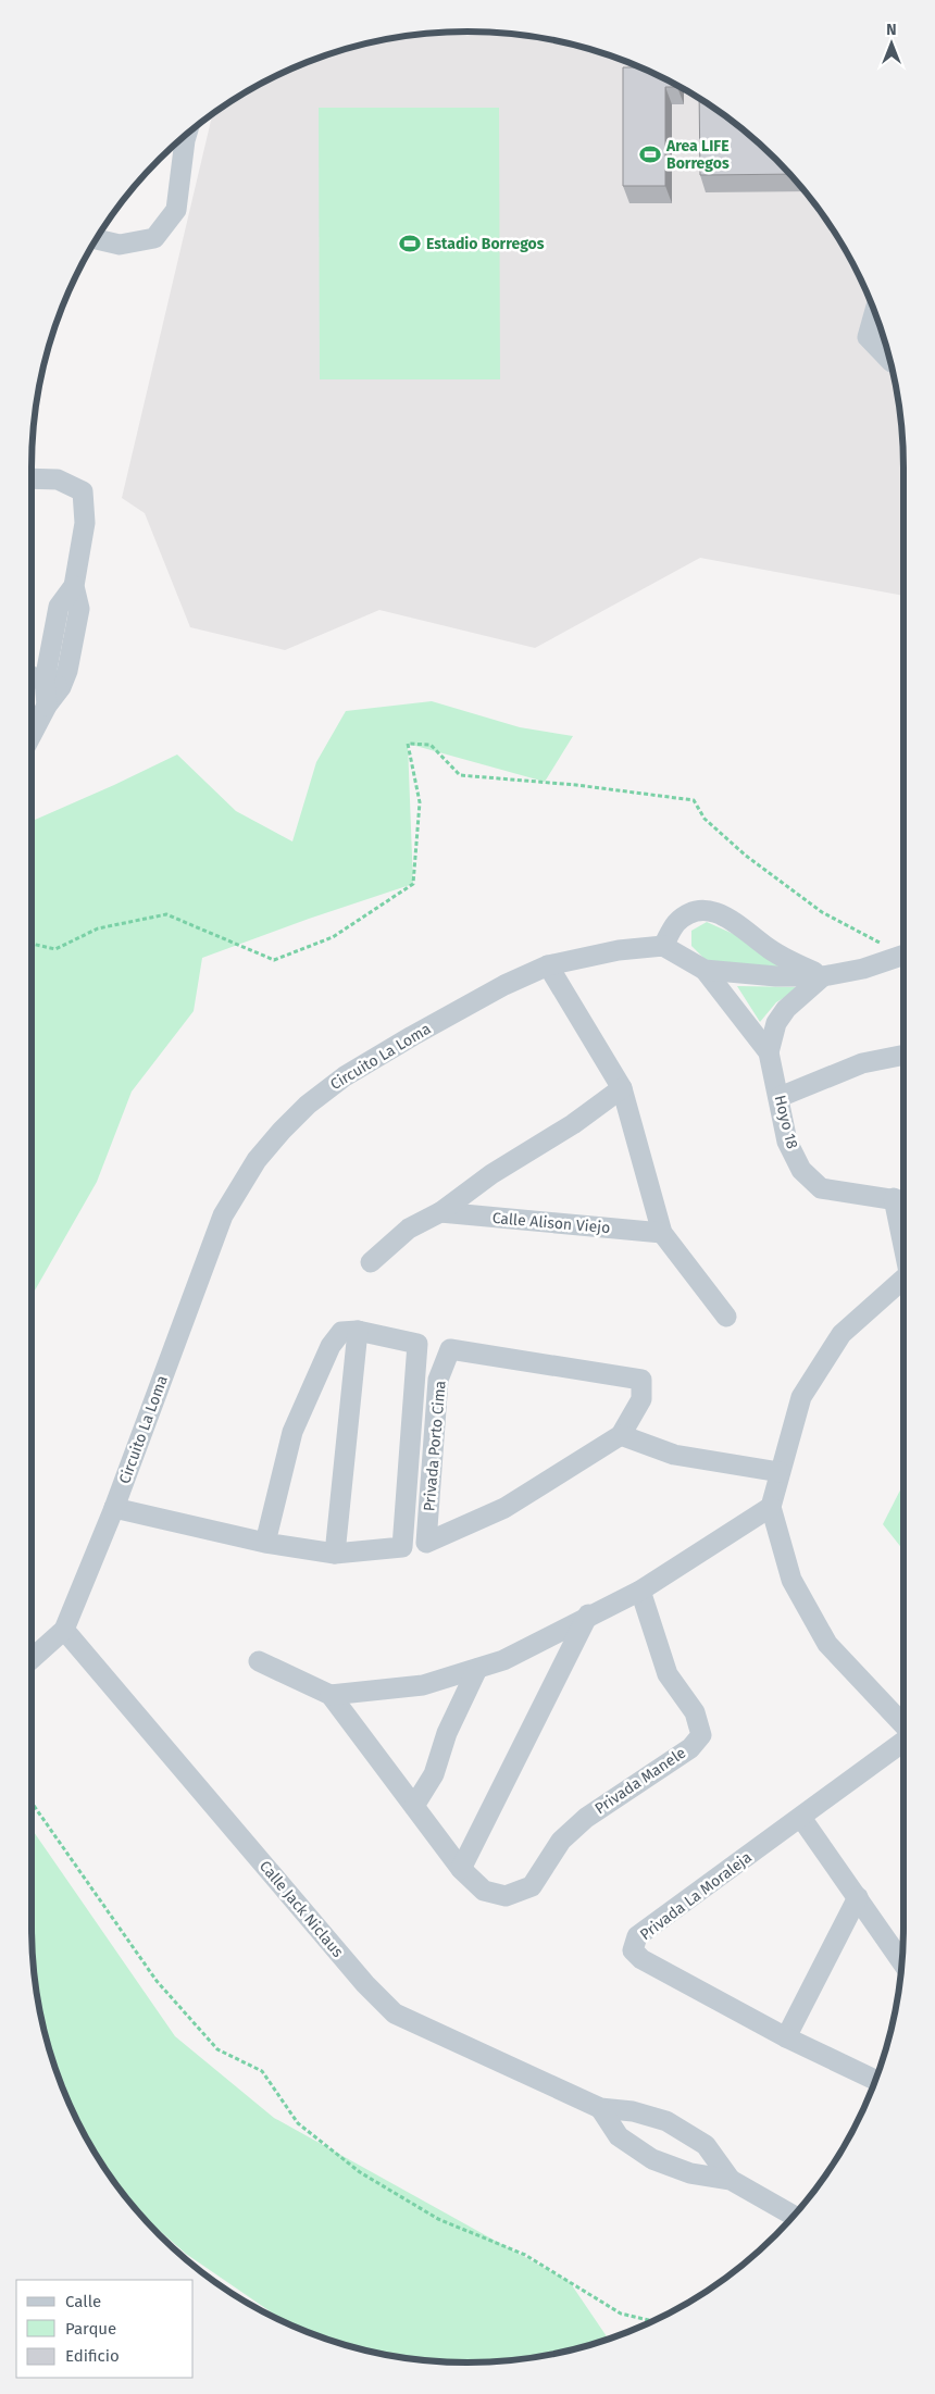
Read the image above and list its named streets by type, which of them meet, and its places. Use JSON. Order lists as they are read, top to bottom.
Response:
{
  "streets": {
    "street": [
      "Circuito La Loma",
      "Hoyo 18",
      "Calle Alison Viejo",
      "Privada Porto Cima",
      "Privada Manele",
      "Privada La Moraleja",
      "Calle Jack Niclaus"
    ]
  },
  "crossings": [
    ["Circuito La Loma", "Privada Porto Cima"],
    ["Circuito La Loma", "Calle Jack Niclaus"]
  ],
  "places": {
    "sports": ["Area LIFE Borregos", "Estadio Borregos"]
  },
  "legend": ["Calle", "Parque", "Edificio"],
  "north": "top"
}
